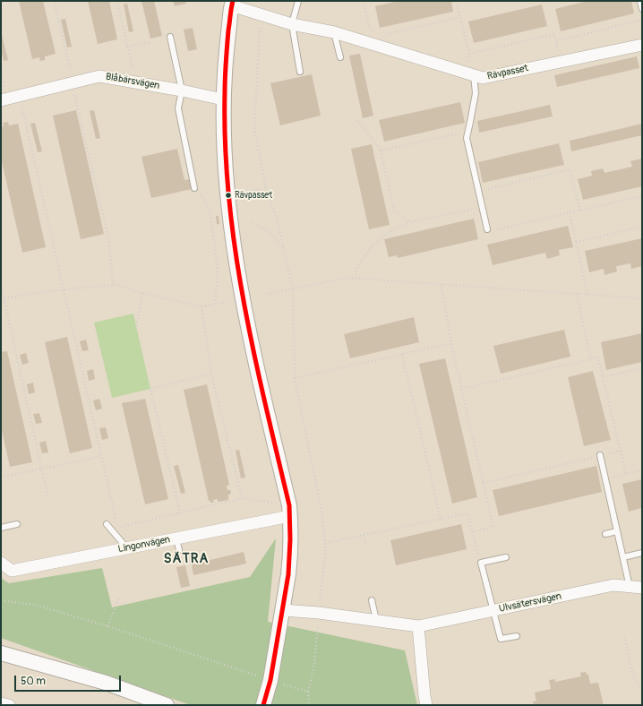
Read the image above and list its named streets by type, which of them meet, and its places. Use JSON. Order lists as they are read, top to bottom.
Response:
{
  "streets": {
    "street": [
      "Rävpasset",
      "Blåbärsvägen",
      "Lingonvägen",
      "Ulvsätersvägen"
    ]
  },
  "districts": ["SÄTRA"],
  "places": ["Rävpasset"],
  "scale_bar": "50 m"
}
